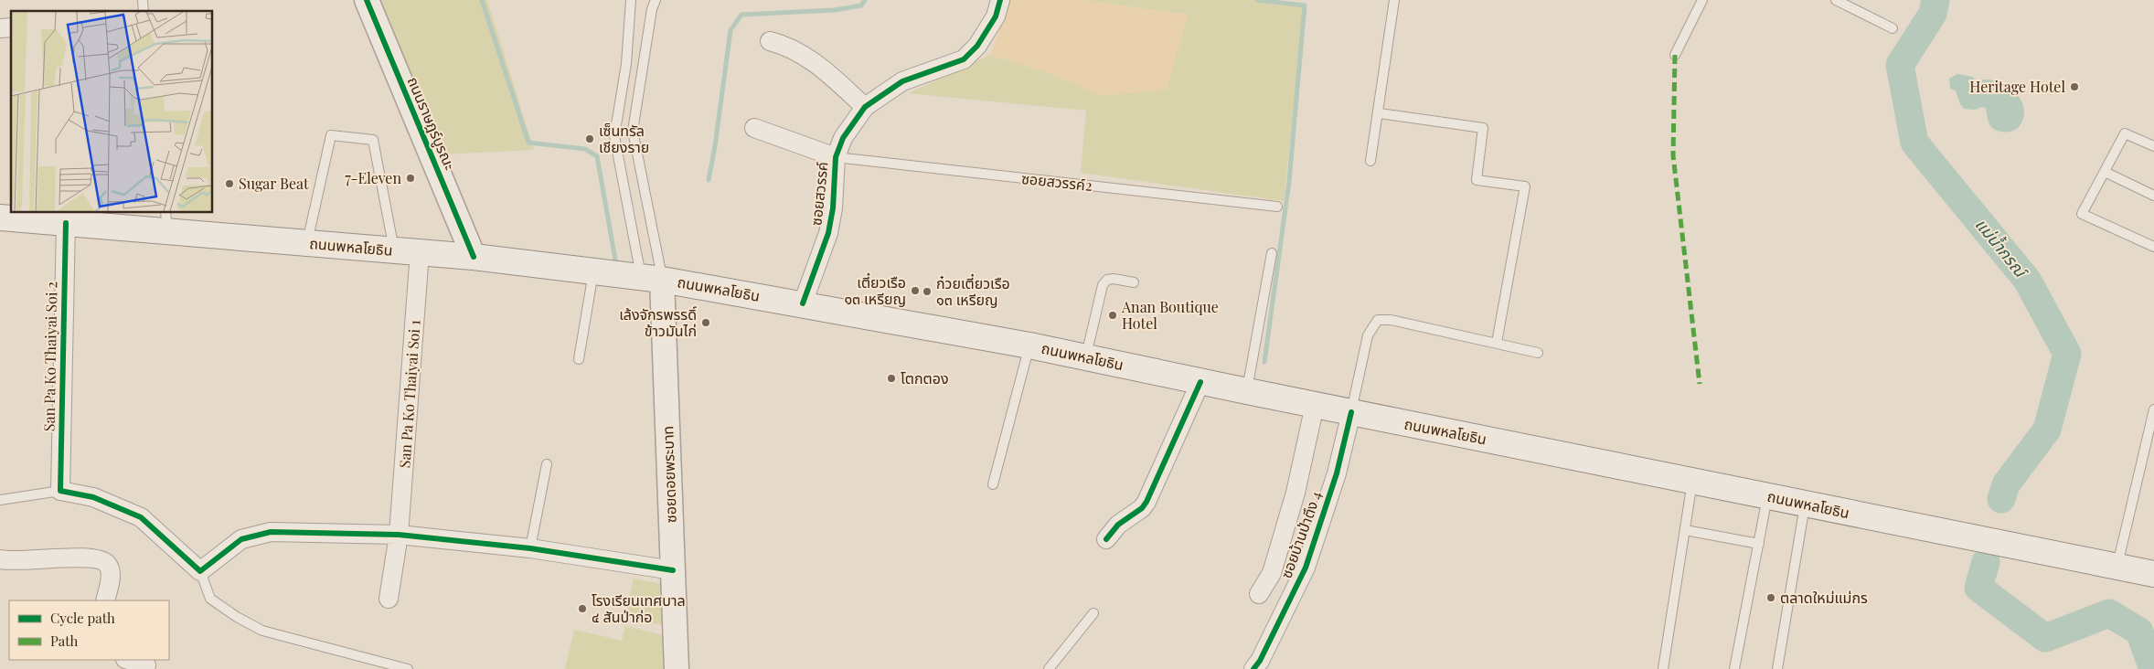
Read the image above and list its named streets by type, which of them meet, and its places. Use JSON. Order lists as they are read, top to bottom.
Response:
{
  "streets": {
    "main road": ["ถนนพหลโยธิน"],
    "street": [
      "ถนนราษฎร์บูรณะ",
      "ซอยสวรรค์",
      "San Pa Ko Thaiyai Soi 2",
      "San Pa Ko Thaiyai Soi 1",
      "ซอยดอยพระบาท",
      "ซอยบ้านป่าตึง 4"
    ],
    "lane": ["ซอยสวรรค์2"]
  },
  "crossings": [
    ["ถนนราษฎร์บูรณะ", "ถนนพหลโยธิน"],
    ["ซอยสวรรค์2", "ซอยสวรรค์"],
    ["ซอยสวรรค์", "ถนนพหลโยธิน"],
    ["ถนนพหลโยธิน", "San Pa Ko Thaiyai Soi 2"],
    ["ถนนพหลโยธิน", "San Pa Ko Thaiyai Soi 1"],
    ["ถนนพหลโยธิน", "ซอยดอยพระบาท"],
    ["ถนนพหลโยธิน", "ซอยบ้านป่าตึง 4"]
  ],
  "water": ["แม่น้ำกรณ์"],
  "places": [
    "Heritage Hotel",
    "เซ็นทรัล เชียงราย",
    "7-Eleven",
    "Sugar Beat",
    "เตี๋ยวเรือ ๑๓ เหรียญ",
    "ก๋วยเตี๋ยวเรือ ๑๓ เหรียญ",
    "Anan Boutique Hotel",
    "เล้งจักรพรรดิ์ ข้าวมันไก่",
    "โตกตอง",
    "ตลาดใหม่แม่กร",
    "โรงเรียนเทศบาล ๔ สันป่าก่อ"
  ],
  "legend": ["Cycle path", "Path"]
}
